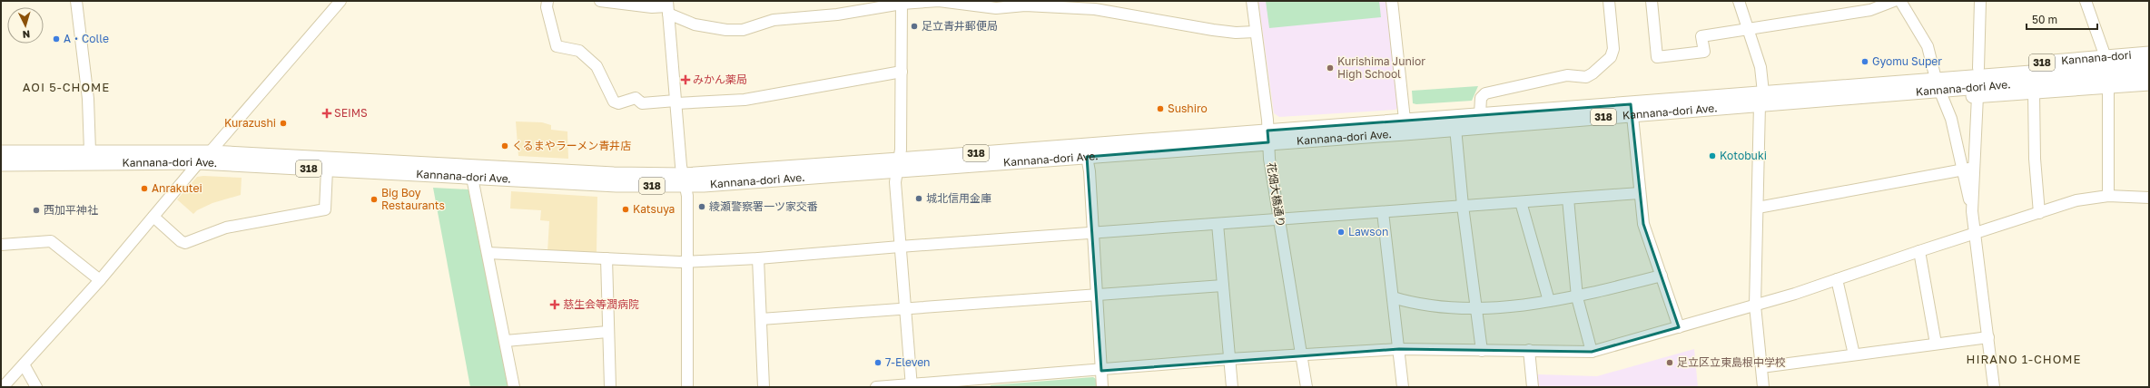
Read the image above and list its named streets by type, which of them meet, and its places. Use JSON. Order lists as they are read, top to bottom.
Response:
{
  "streets": {
    "main road": ["Kannana-dori", "318", "Kannana-dori Ave."],
    "street": ["花畑大橋通り"]
  },
  "crossings": [
    ["Kannana-dori", "318"],
    ["Kannana-dori", "Kannana-dori Ave."],
    ["318", "Kannana-dori Ave."],
    ["Kannana-dori Ave.", "花畑大橋通り"]
  ],
  "districts": ["AOI 5-CHOME", "HIRANO 1-CHOME"],
  "places": {
    "other": [
      "足立青井郵便局",
      "A・Colle",
      "Gyomu Super",
      "Kurishima Junior High School",
      "Sushiro",
      "Kurazushi",
      "くるまやラーメン青井店",
      "Kotobuki",
      "Anrakutei",
      "城北信用金庫",
      "Big Boy Restaurants",
      "綾瀬警察署一ツ家交番",
      "Katsuya",
      "西加平神社",
      "Lawson",
      "7-Eleven",
      "足立区立東島根中学校"
    ],
    "health": ["みかん薬局", "SEIMS", "慈生会等潤病院"]
  },
  "scale_bar": "50 m",
  "north": "bottom"
}
